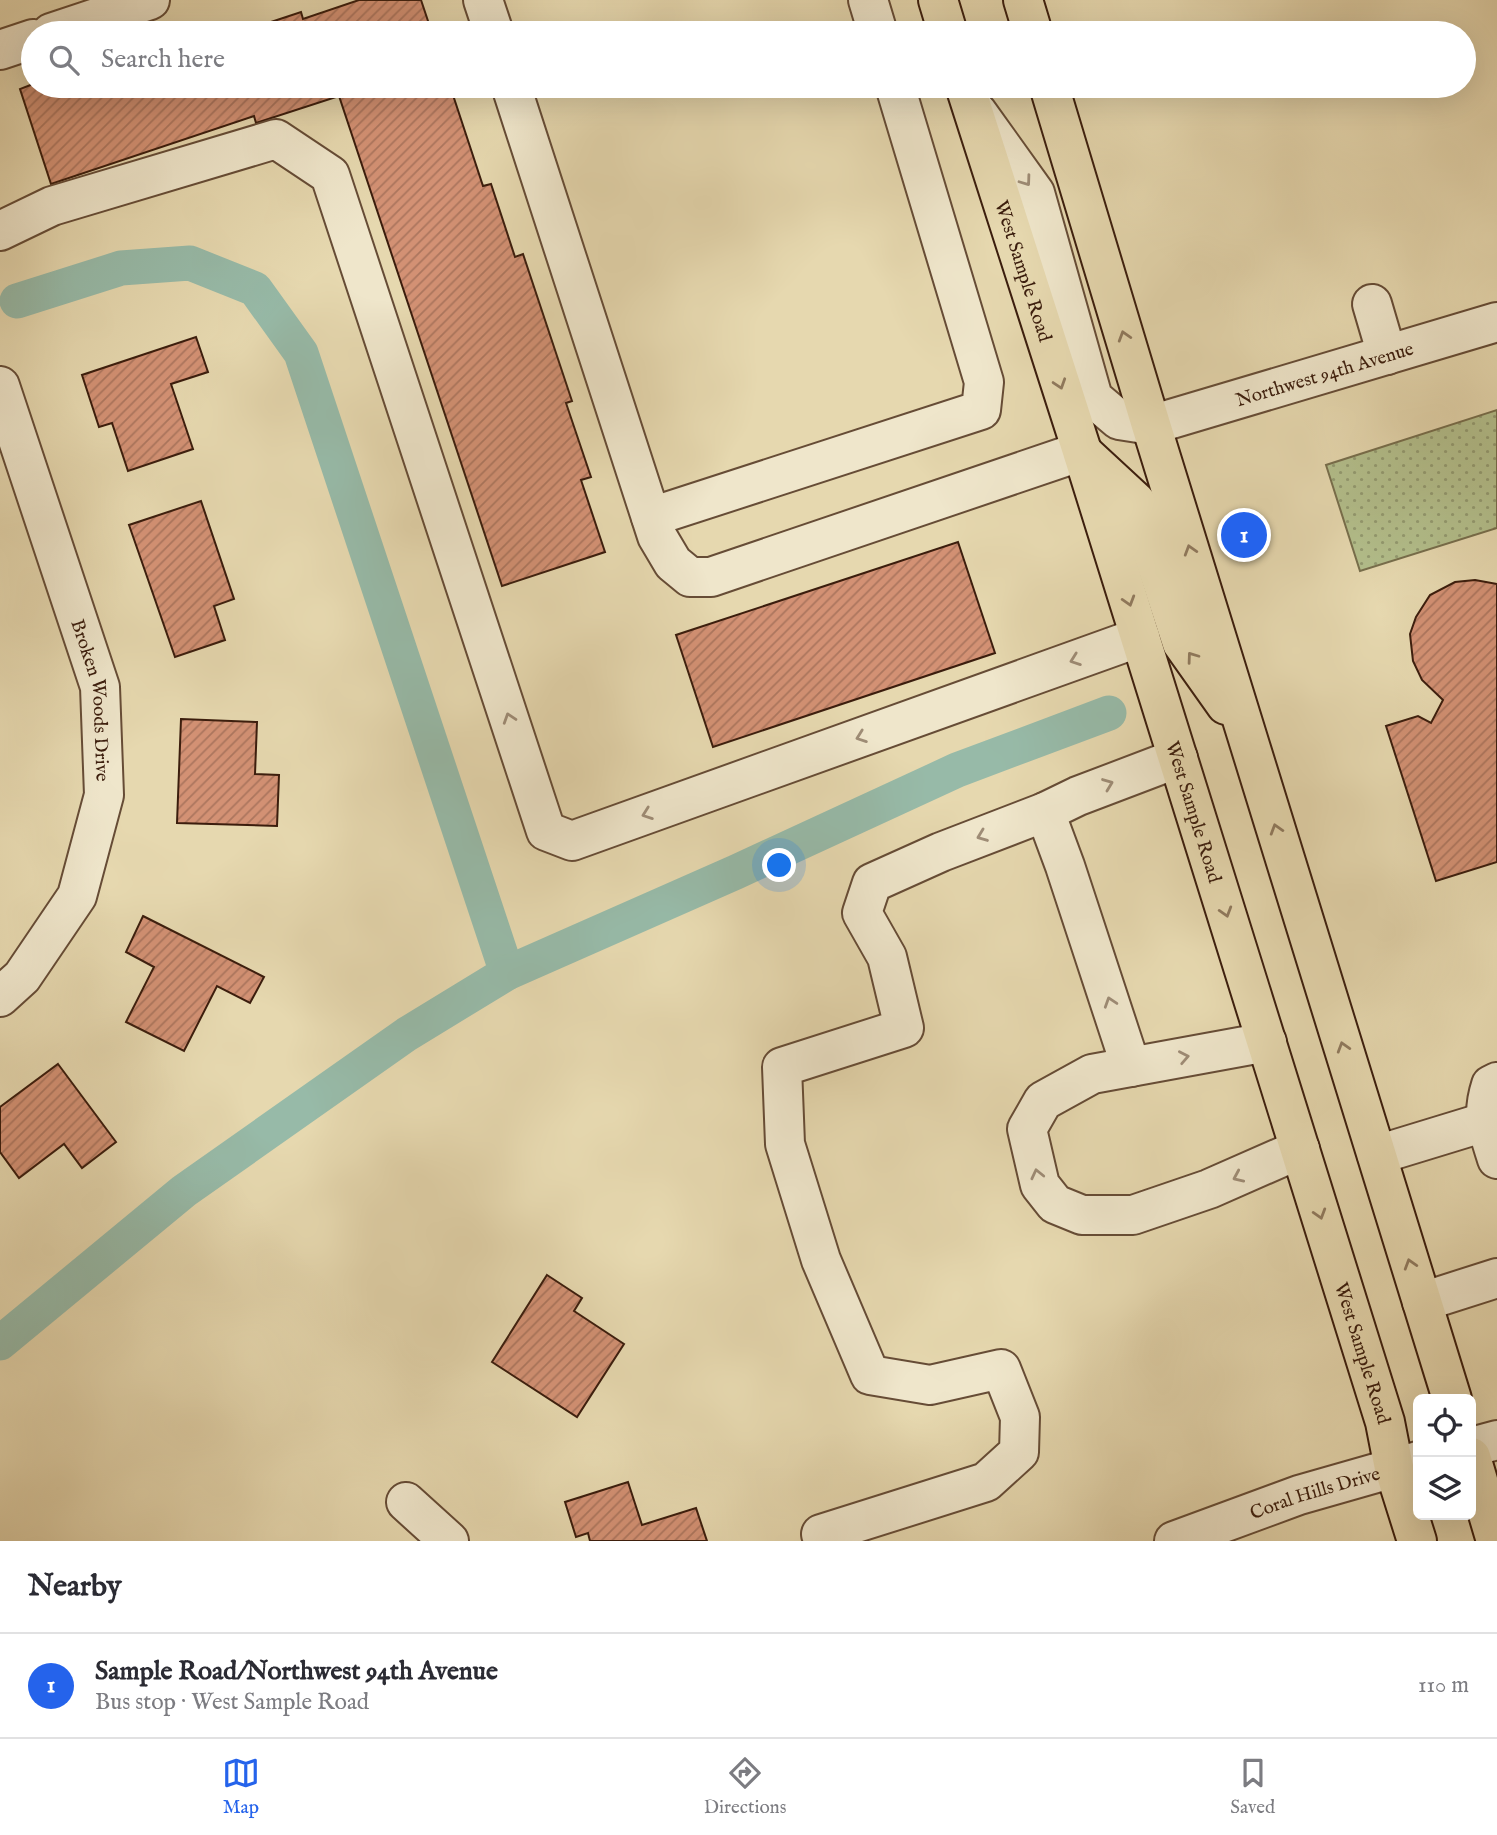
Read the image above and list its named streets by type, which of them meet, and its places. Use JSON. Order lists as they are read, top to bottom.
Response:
{
  "streets": {
    "main road": ["West Sample Road"],
    "street": ["Northwest 94th Avenue", "Broken Woods Drive", "Coral Hills Drive"]
  },
  "crossings": [
    ["West Sample Road", "Coral Hills Drive"]
  ],
  "page": {
    "search": "Search here",
    "pins": "1",
    "heading": "Nearby",
    "list": [
      {
        "mark": "1",
        "name": "Sample Road/Northwest 94th Avenue",
        "note": "Bus stop · West Sample Road",
        "value": "110 m"
      }
    ],
    "nav": ["Map", "Directions", "Saved"]
  }
}
